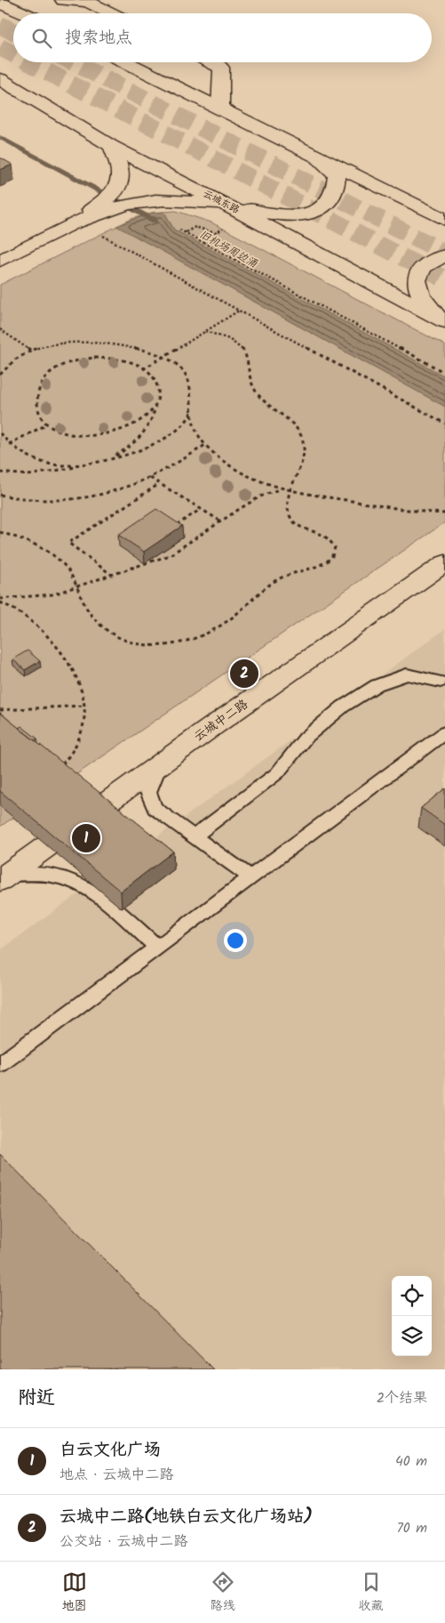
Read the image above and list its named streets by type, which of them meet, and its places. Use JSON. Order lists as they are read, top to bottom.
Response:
{
  "streets": {
    "street": ["云城东路", "云城中二路"]
  },
  "water": ["旧机场周边涌"],
  "page": {
    "search": "搜索地点",
    "pins": ["2", "1"],
    "heading": ["附近", "2个结果"],
    "list": [
      {
        "mark": "1",
        "name": "白云文化广场",
        "note": "地点 · 云城中二路",
        "value": "40 m"
      },
      {
        "mark": "2",
        "name": "云城中二路(地铁白云文化广场站)",
        "note": "公交站 · 云城中二路",
        "value": "70 m"
      }
    ],
    "nav": ["地图", "路线", "收藏"]
  }
}
